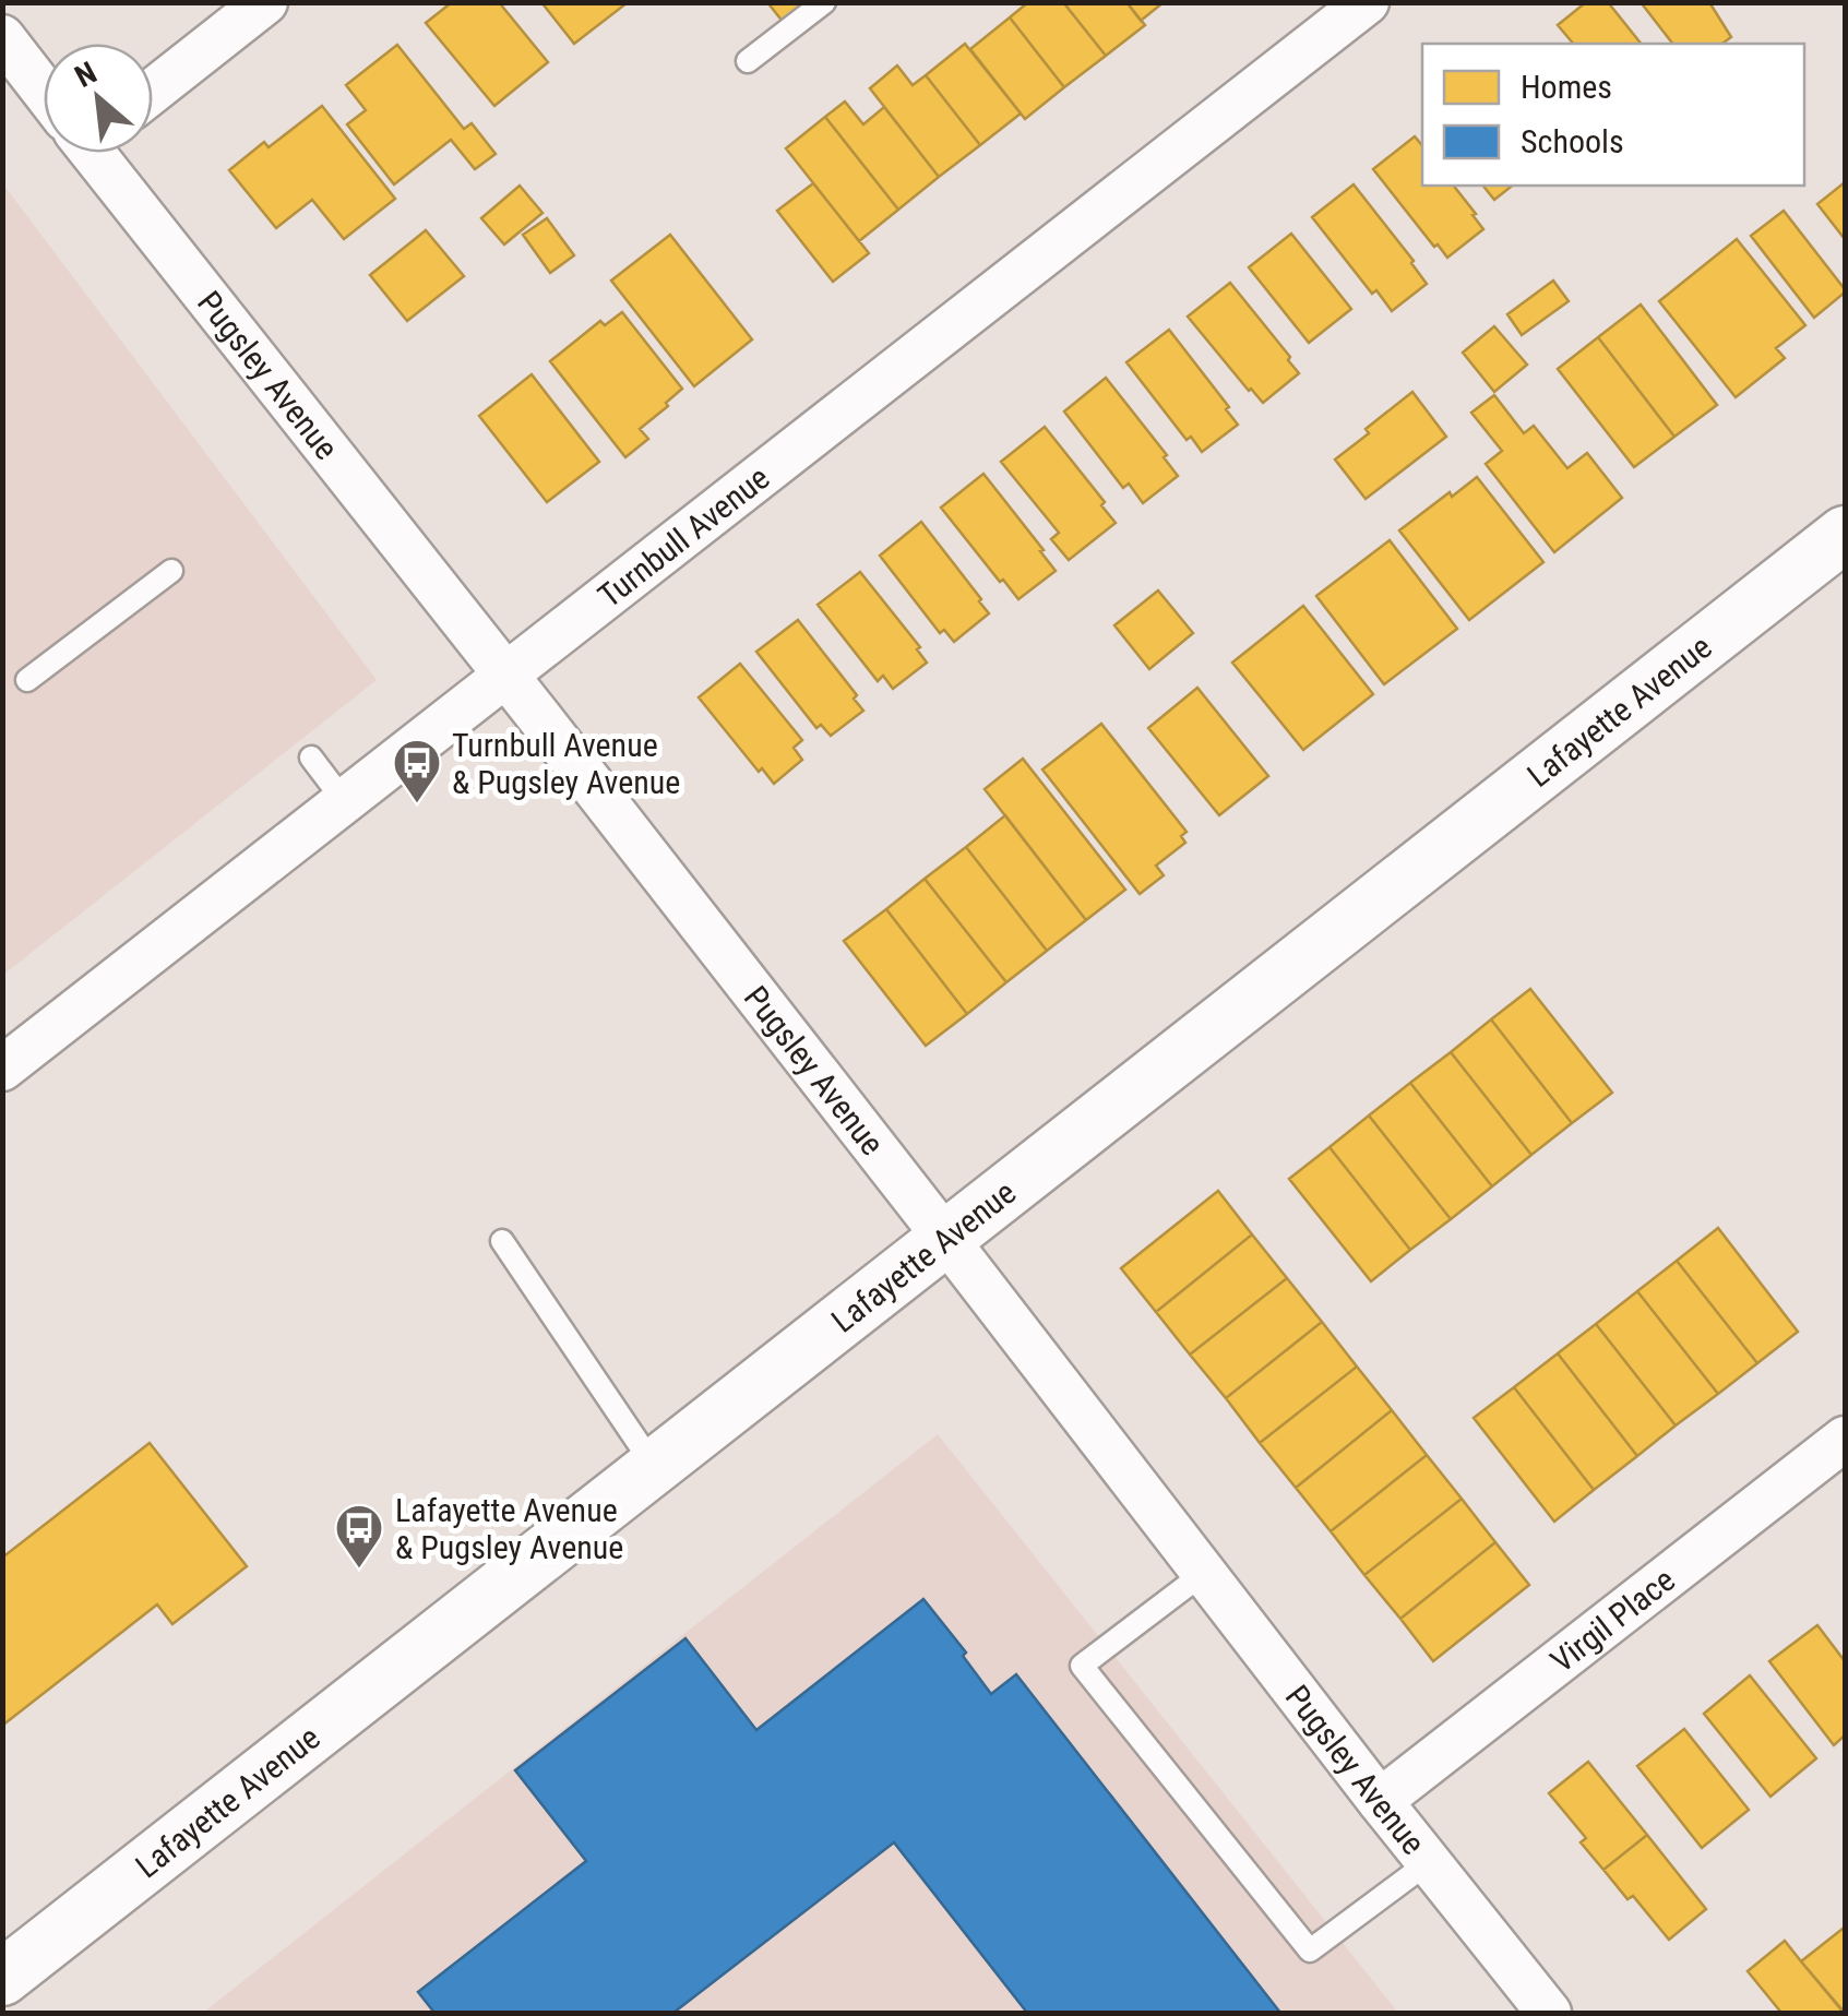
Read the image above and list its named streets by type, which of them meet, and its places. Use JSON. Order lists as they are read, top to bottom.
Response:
{
  "streets": {
    "street": [
      "Pugsley Avenue",
      "Turnbull Avenue",
      "Lafayette Avenue",
      "Virgil Place"
    ]
  },
  "crossings": [
    ["Pugsley Avenue", "Turnbull Avenue"],
    ["Pugsley Avenue", "Lafayette Avenue"],
    ["Pugsley Avenue", "Virgil Place"]
  ],
  "places": {
    "bus stop": ["Turnbull Avenue & Pugsley Avenue", "Lafayette Avenue & Pugsley Avenue"]
  },
  "legend": ["Homes", "Schools"],
  "north": "top left"
}
